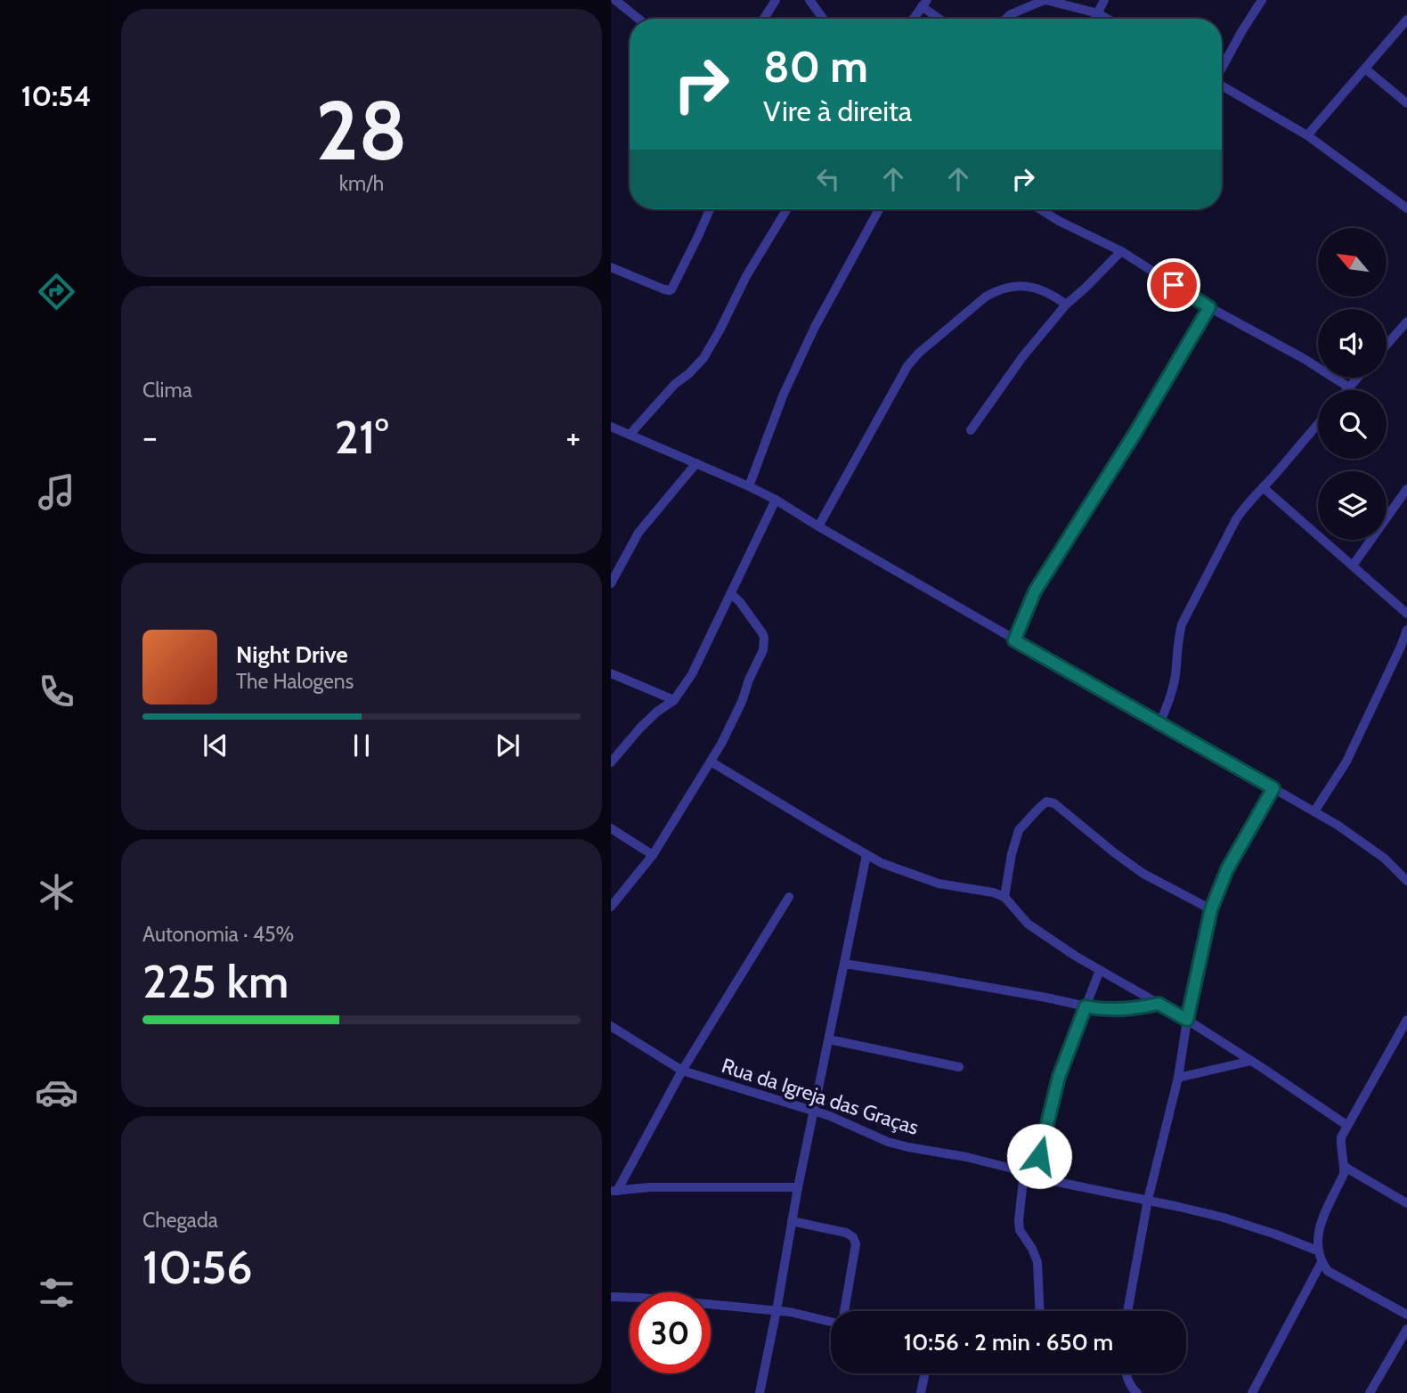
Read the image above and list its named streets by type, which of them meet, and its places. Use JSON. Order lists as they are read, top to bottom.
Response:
{
  "streets": {
    "street": ["Rua da Igreja das Graças"]
  },
  "north": "top left",
  "page": {
    "tabs": "10:54",
    "tile": [
      ["28", "km/h"],
      "Clima",
      ["Autonomia · 45%", "225 km"],
      ["Chegada", "10:56"]
    ],
    "turn": ["80 m", "Vire à direita"],
    "heat": ["−", "21°", "+"],
    "song": ["Night Drive", "The Halogens"],
    "limit": "30",
    "trip": "10:56 · 2 min · 650 m"
  }
}
